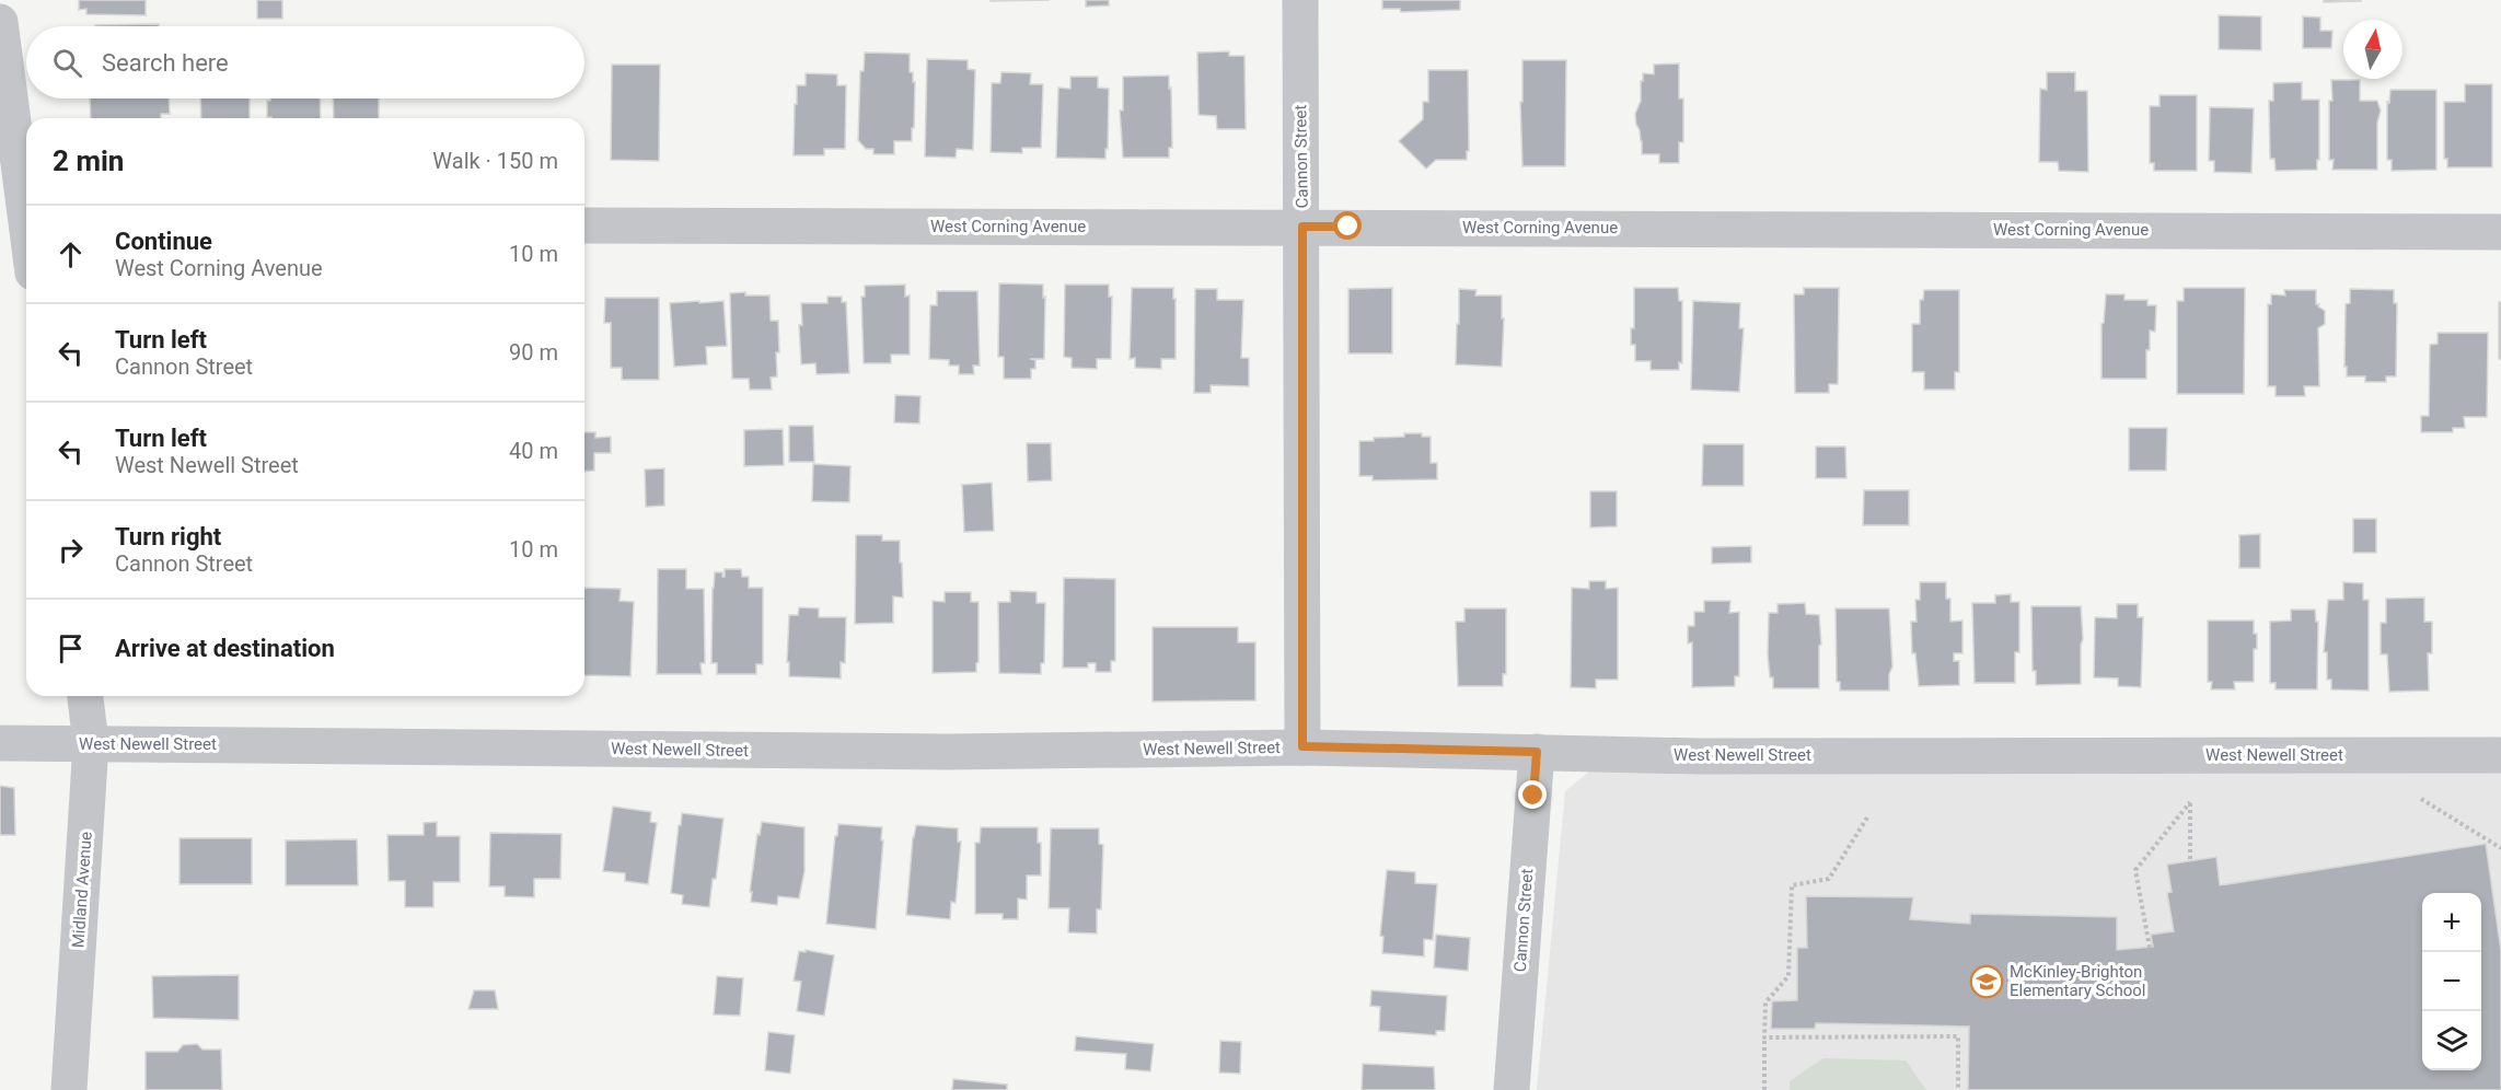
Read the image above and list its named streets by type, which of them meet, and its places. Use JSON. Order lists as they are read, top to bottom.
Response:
{
  "streets": {
    "street": [
      "Cannon Street",
      "West Corning Avenue",
      "West Newell Street",
      "Midland Avenue"
    ]
  },
  "crossings": [
    ["Cannon Street", "West Corning Avenue"],
    ["Cannon Street", "West Newell Street"],
    ["West Newell Street", "Midland Avenue"]
  ],
  "places": {
    "school or university": ["McKinley-Brighton Elementary School"]
  },
  "north": "top",
  "page": {
    "search": "Search here",
    "heading": ["2 min", "Walk · 150 m"],
    "list": [
      ["Continue", "West Corning Avenue", "10 m"],
      ["Turn left", "Cannon Street", "90 m"],
      ["Turn left", "West Newell Street", "40 m"],
      ["Turn right", "Cannon Street", "10 m"],
      "Arrive at destination"
    ],
    "map_buttons": ["+", "−"]
  }
}
